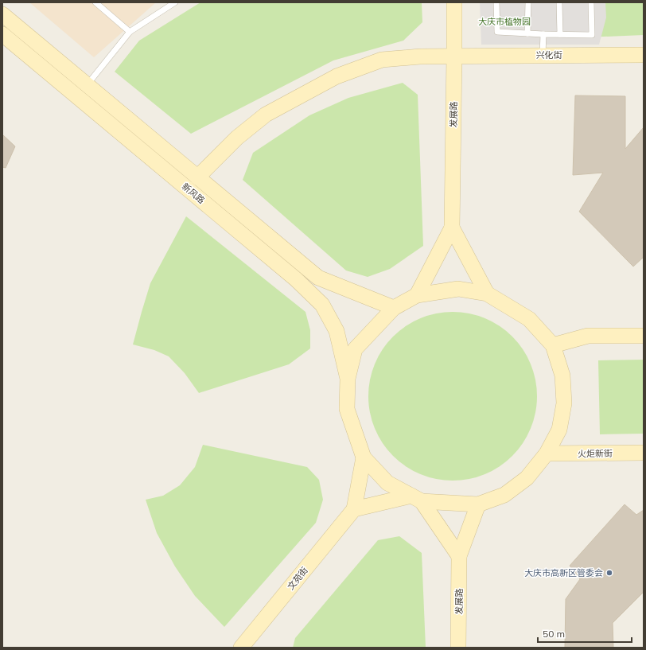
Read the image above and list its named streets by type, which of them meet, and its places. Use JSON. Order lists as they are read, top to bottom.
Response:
{
  "streets": {
    "main road": [
      "兴化街",
      "发展路",
      "新风路",
      "火炬新街",
      "文苑街"
    ]
  },
  "crossings": [
    ["兴化街", "发展路"],
    ["兴化街", "新风路"]
  ],
  "parks": ["大庆市植物园"],
  "places": ["大庆市高新区管委会"],
  "scale_bar": "50 m"
}
